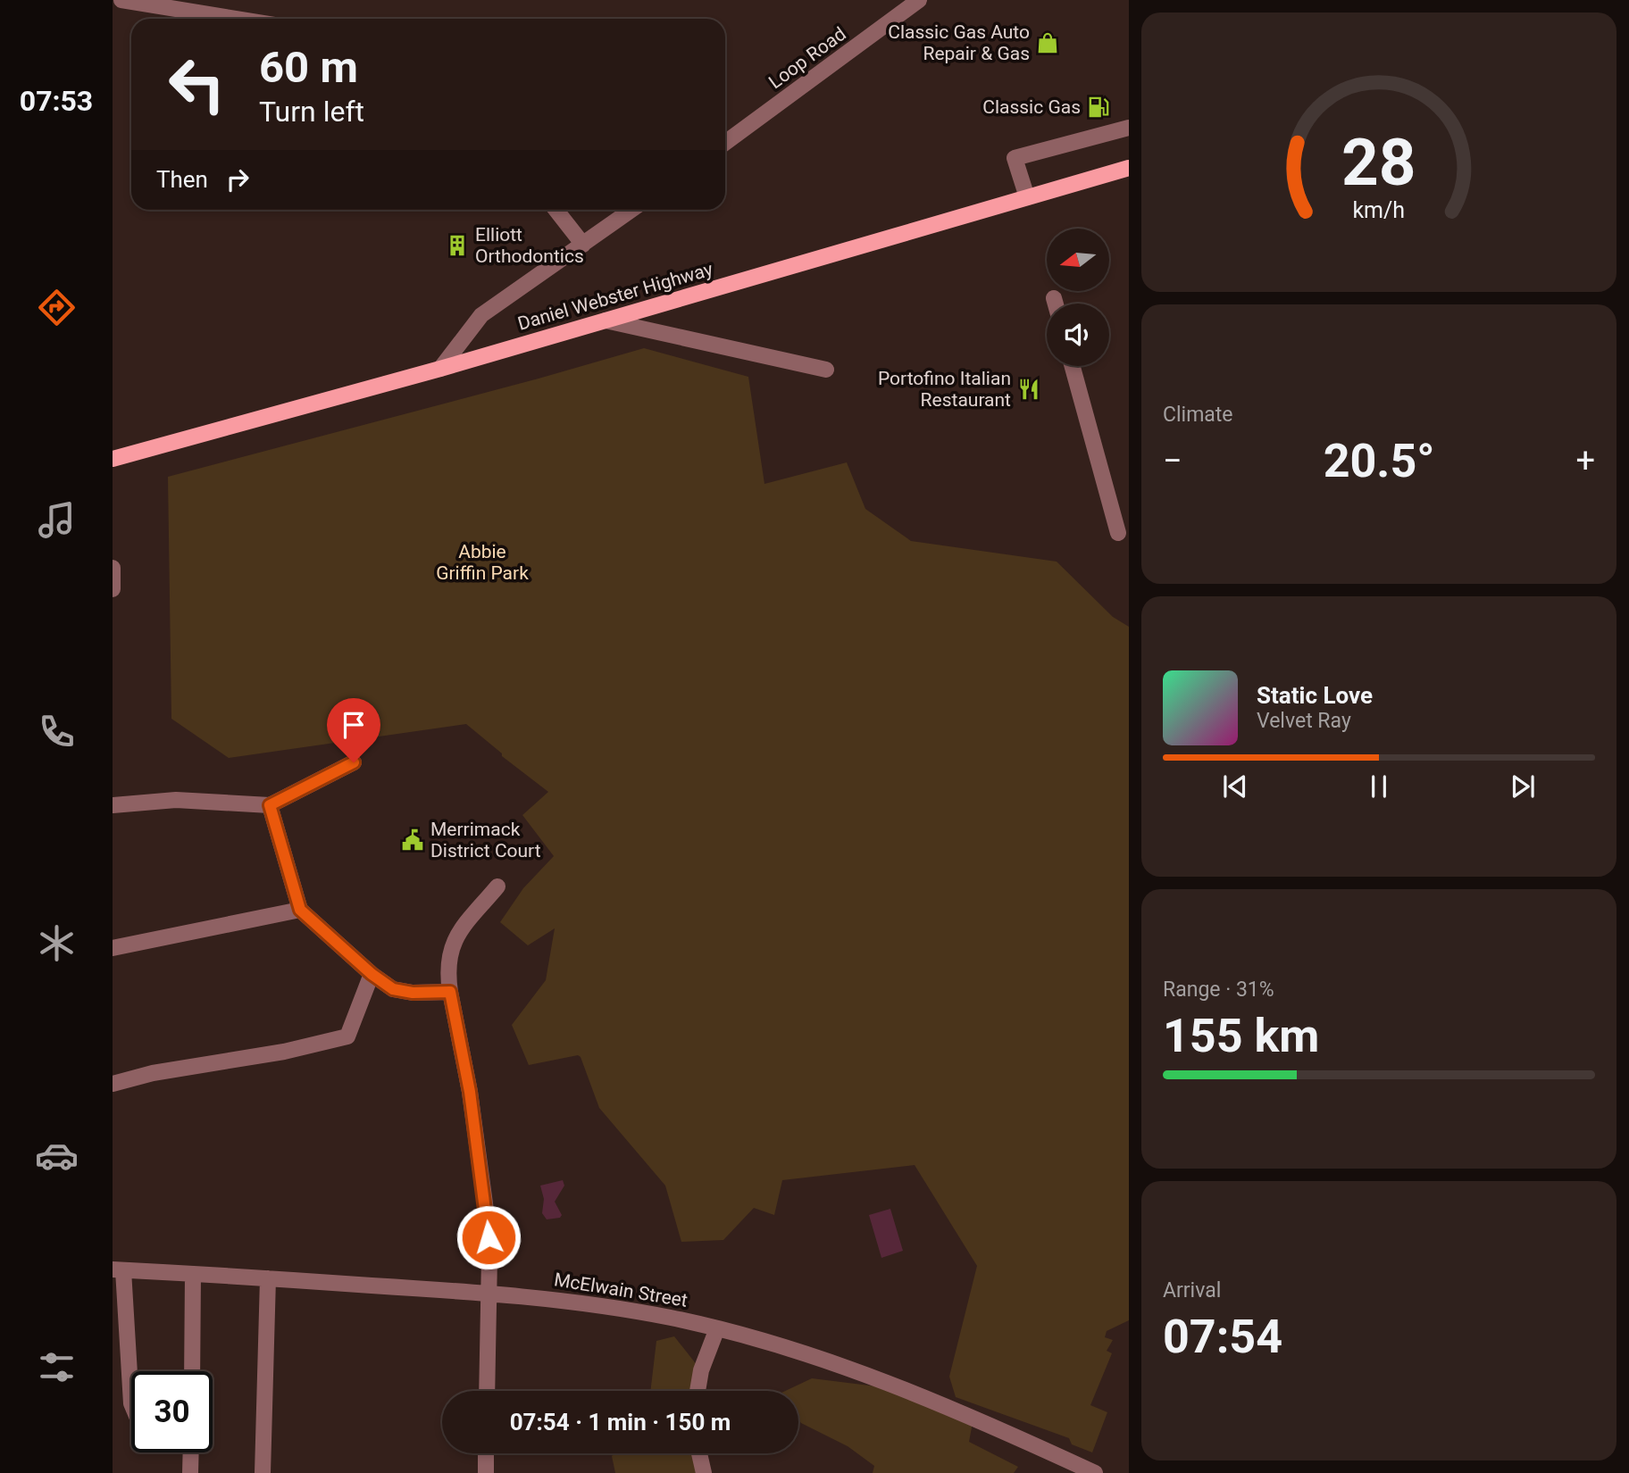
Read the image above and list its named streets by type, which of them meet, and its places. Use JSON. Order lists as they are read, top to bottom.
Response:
{
  "streets": {
    "main road": ["Daniel Webster Highway"],
    "street": ["Loop Road", "McElwain Street"]
  },
  "parks": ["Abbie Griffin Park"],
  "places": {
    "shop": ["Classic Gas Auto Repair & Gas"],
    "fuel station": ["Classic Gas"],
    "building": ["Elliott Orthodontics"],
    "restaurant": ["Portofino Italian Restaurant"],
    "public building": ["Merrimack District Court"]
  },
  "north": "left",
  "page": {
    "tabs": "07:53",
    "turn": ["60 m", "Turn left"],
    "then": "Then",
    "tile": [
      "Climate",
      ["Range · 31%", "155 km"],
      ["Arrival", "07:54"]
    ],
    "heat": ["−", "20.5°", "+"],
    "song": ["Static Love", "Velvet Ray"],
    "limit": "30",
    "trip": "07:54 · 1 min · 150 m",
    "gauge": ["28", "km/h"]
  }
}
